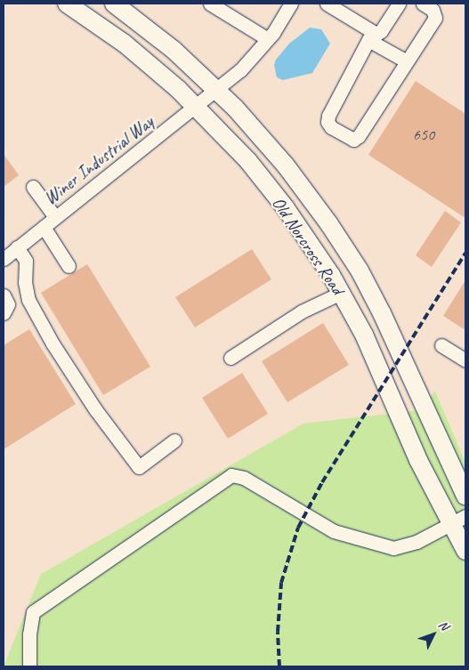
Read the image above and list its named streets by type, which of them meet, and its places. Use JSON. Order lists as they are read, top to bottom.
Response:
{
  "streets": {
    "main road": ["Old Norcross Road"],
    "street": ["Winer Industrial Way"]
  },
  "crossings": [
    ["Winer Industrial Way", "Old Norcross Road"]
  ],
  "house_numbers": ["650"],
  "north": "top right"
}
